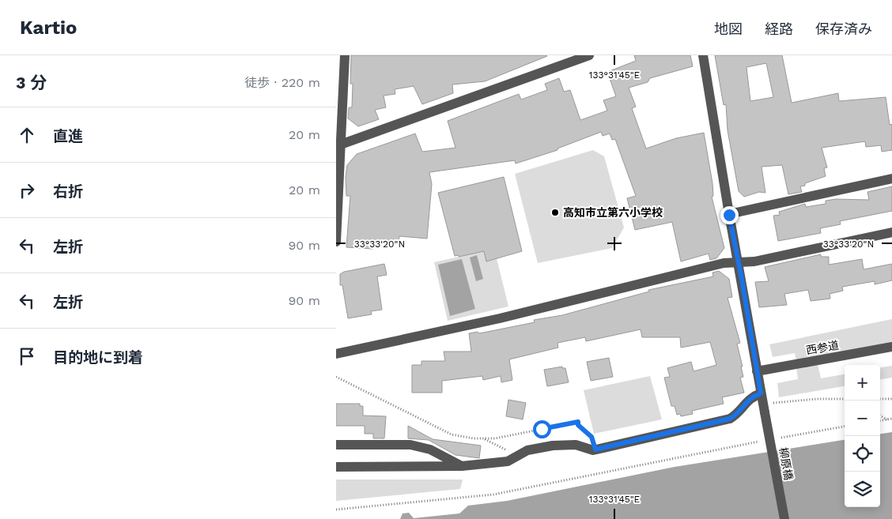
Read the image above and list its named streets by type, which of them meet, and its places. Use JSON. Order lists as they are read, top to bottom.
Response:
{
  "streets": {
    "street": ["西参道", "柳原橋"]
  },
  "crossings": [
    ["西参道", "柳原橋"]
  ],
  "places": ["高知市立第六小学校"],
  "page": {
    "header": "Kartio",
    "nav": ["地図", "経路", "保存済み"],
    "heading": ["3 分", "徒歩 · 220 m"],
    "list": [
      ["直進", "20 m"],
      ["右折", "20 m"],
      ["左折", "90 m"],
      ["左折", "90 m"],
      "目的地に到着"
    ],
    "map_buttons": ["+", "−"]
  },
  "coordinates": ["133°31'45\"E", "33°33'20\"N"]
}
